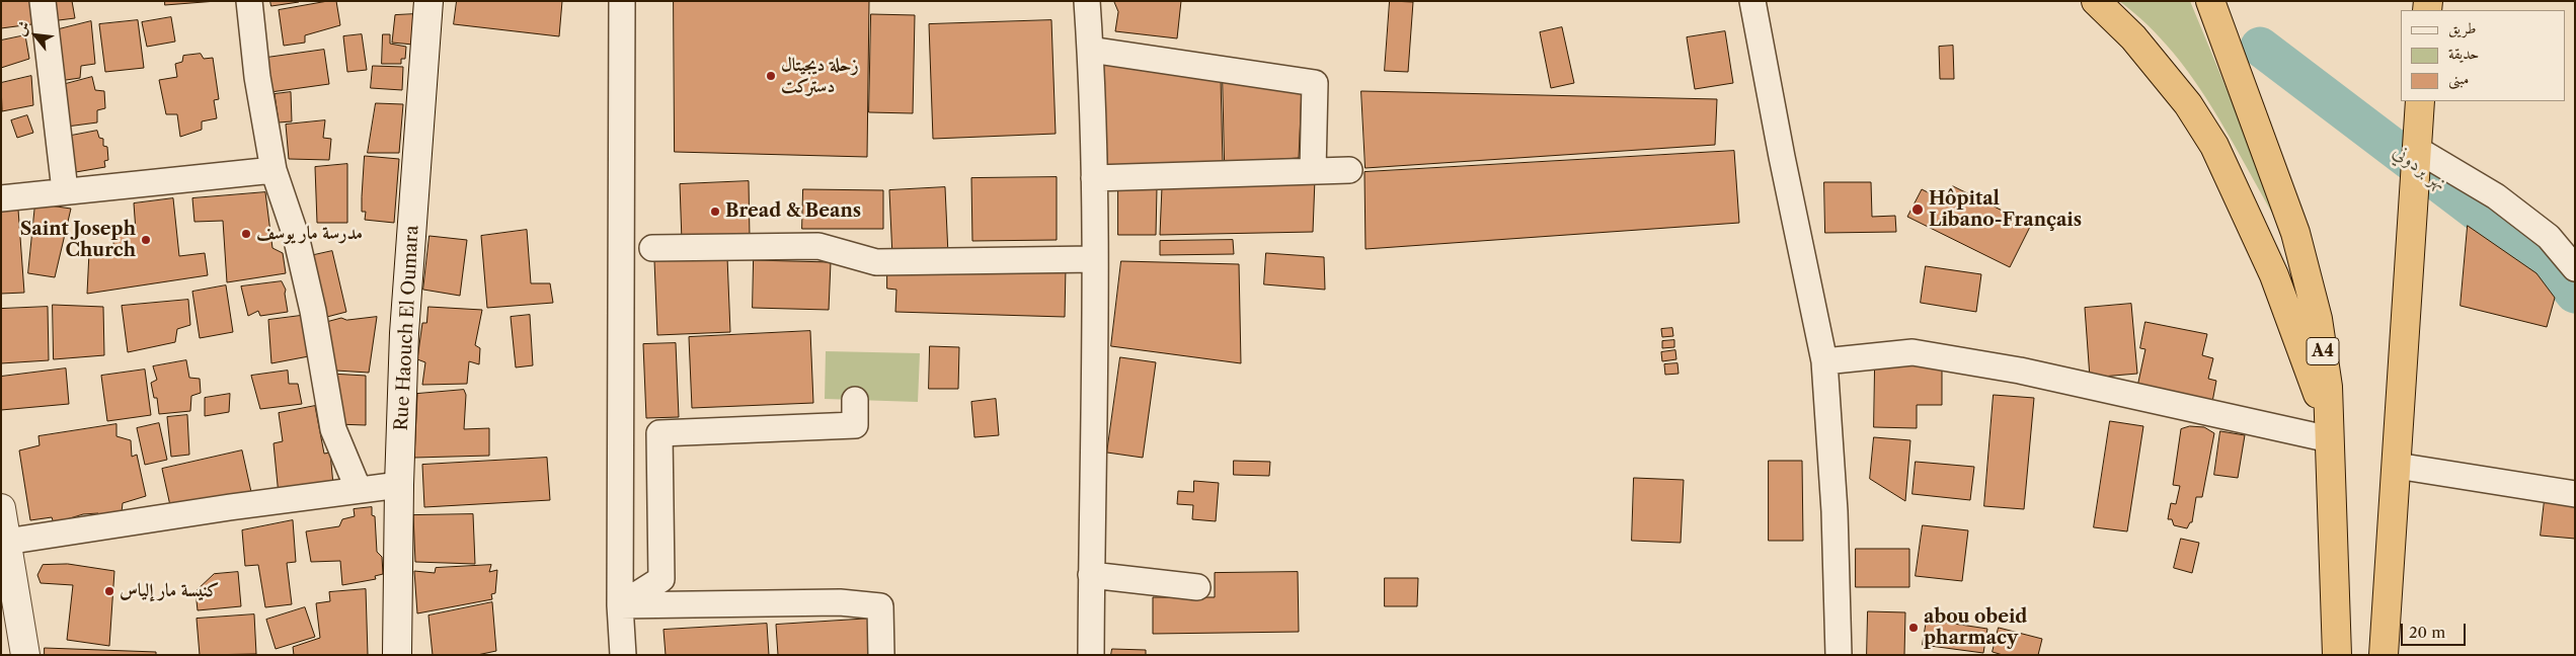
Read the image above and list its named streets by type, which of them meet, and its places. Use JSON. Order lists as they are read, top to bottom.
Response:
{
  "streets": {
    "highway": ["A4"],
    "main road": ["Rue Haouch El Oumara"]
  },
  "water": ["نهر بردوني"],
  "places": [
    "زحلة ديجيتال دستركت",
    "Hôpital Libano-Français",
    "Bread & Beans",
    "مدرسة مار يوسف",
    "Saint Joseph Church",
    "كنيسة مار إلياس",
    "abou obeid pharmacy"
  ],
  "legend": ["طريق", "حديقة", "مبنى"],
  "scale_bar": "20 m",
  "north": "top left"
}
